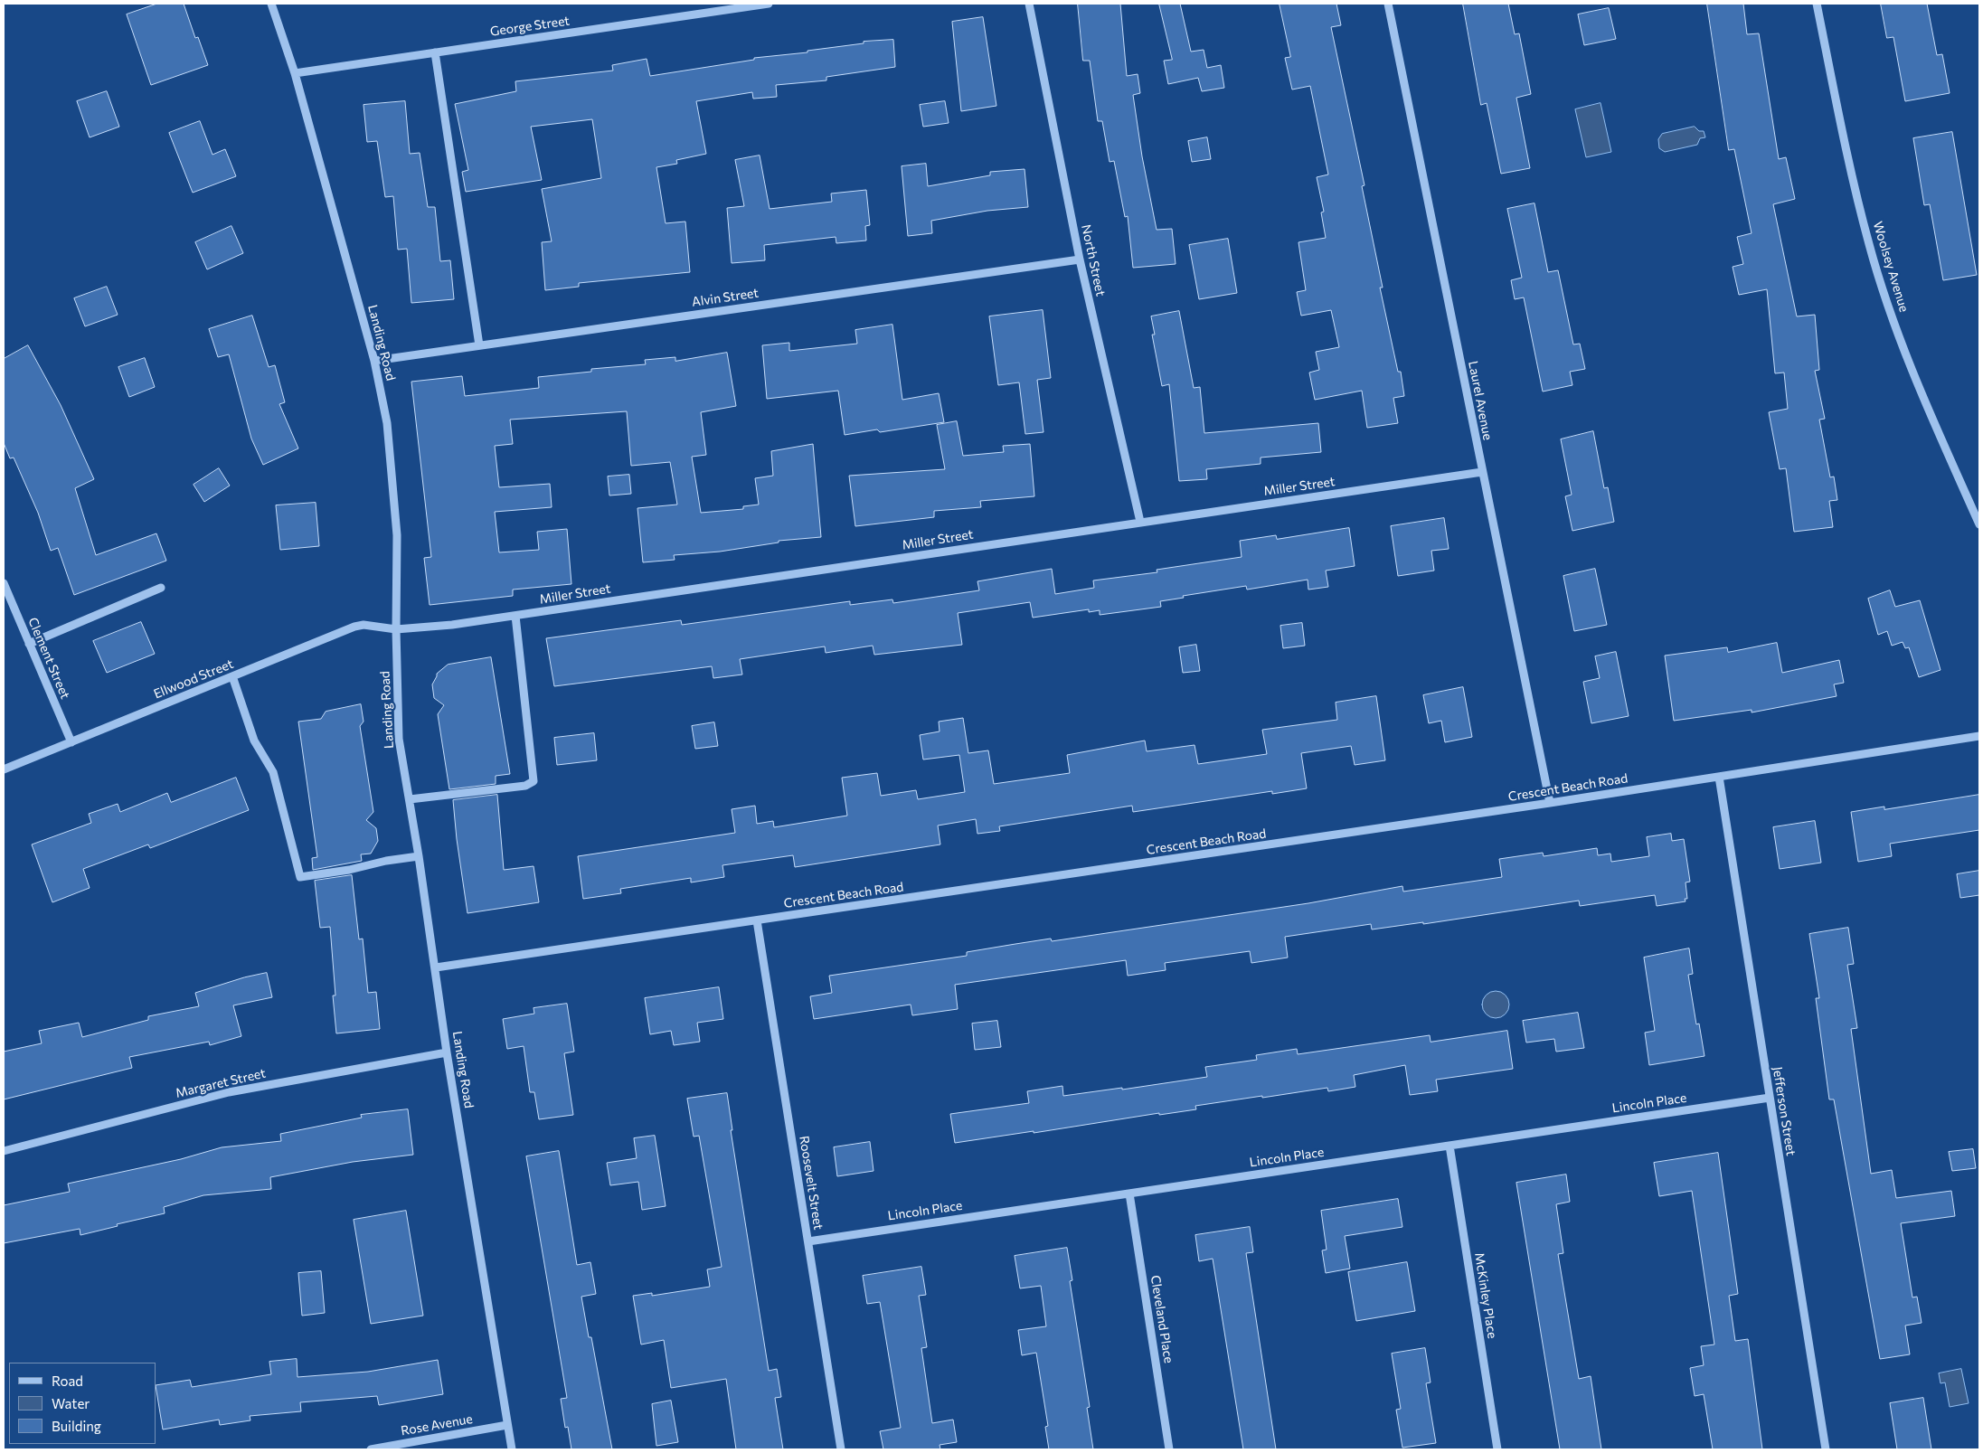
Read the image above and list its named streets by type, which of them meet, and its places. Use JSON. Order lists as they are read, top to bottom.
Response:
{
  "streets": {
    "street": [
      "George Street",
      "North Street",
      "Woolsey Avenue",
      "Alvin Street",
      "Landing Road",
      "Laurel Avenue",
      "Miller Street",
      "Clement Street",
      "Ellwood Street",
      "Crescent Beach Road",
      "Margaret Street",
      "Lincoln Place",
      "Jefferson Street",
      "Roosevelt Street",
      "McKinley Place",
      "Cleveland Place",
      "Rose Avenue"
    ]
  },
  "crossings": [
    ["George Street", "Landing Road"],
    ["North Street", "Alvin Street"],
    ["North Street", "Miller Street"],
    ["Alvin Street", "Landing Road"],
    ["Landing Road", "Miller Street"],
    ["Landing Road", "Ellwood Street"],
    ["Landing Road", "Crescent Beach Road"],
    ["Landing Road", "Margaret Street"],
    ["Landing Road", "Rose Avenue"],
    ["Laurel Avenue", "Miller Street"],
    ["Laurel Avenue", "Crescent Beach Road"],
    ["Miller Street", "Ellwood Street"],
    ["Clement Street", "Ellwood Street"],
    ["Crescent Beach Road", "Jefferson Street"],
    ["Crescent Beach Road", "Roosevelt Street"],
    ["Lincoln Place", "Jefferson Street"],
    ["Lincoln Place", "Roosevelt Street"],
    ["Lincoln Place", "McKinley Place"],
    ["Lincoln Place", "Cleveland Place"]
  ],
  "legend": ["Road", "Water", "Building"]
}
